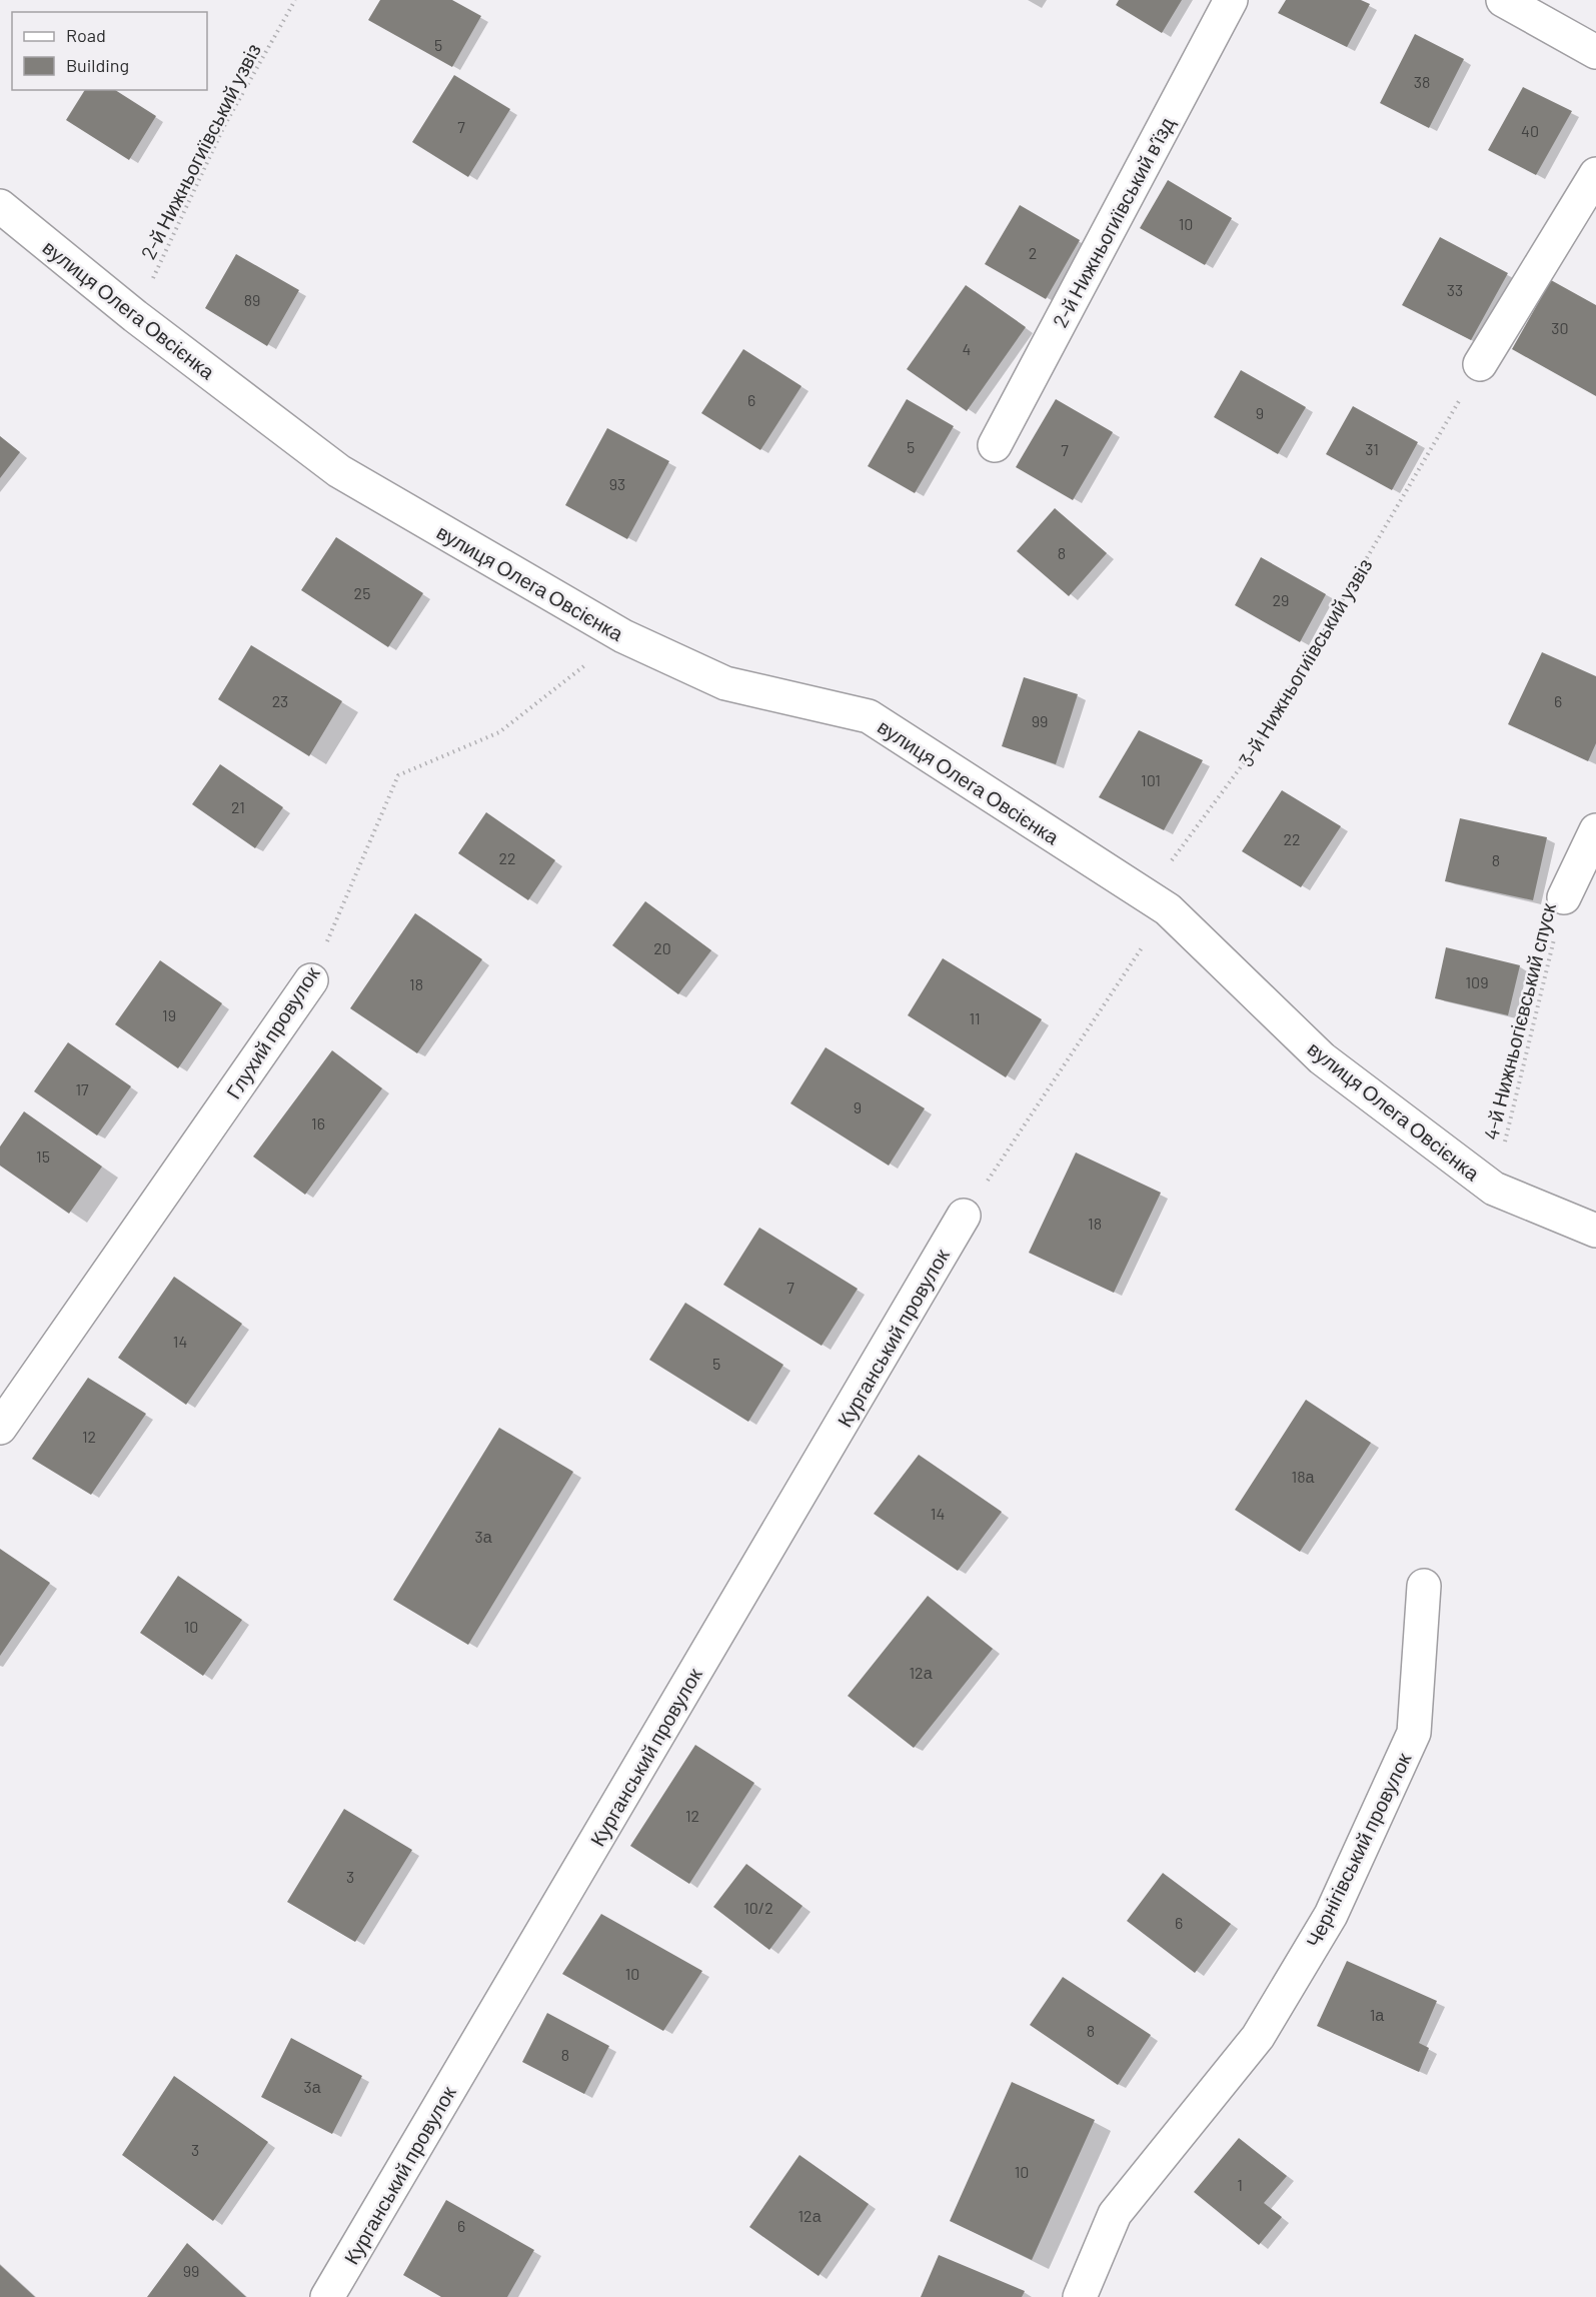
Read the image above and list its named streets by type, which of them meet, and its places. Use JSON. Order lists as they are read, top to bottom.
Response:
{
  "streets": {
    "street": [
      "2-й Нижньогиївський в’їзд",
      "вулиця Олега Овсієнка",
      "Глухий провулок",
      "Курганський провулок",
      "Чернігівський провулок"
    ],
    "path": ["2-й Нижньогиївський узвіз", "3-й Нижньогиївський узвіз", "4-й Нижньогієвський спуск"]
  },
  "crossings": [
    ["2-й Нижньогиївський узвіз", "вулиця Олега Овсієнка"],
    ["вулиця Олега Овсієнка", "3-й Нижньогиївський узвіз"],
    ["вулиця Олега Овсієнка", "4-й Нижньогієвський спуск"],
    ["вулиця Олега Овсієнка", "Глухий провулок"],
    ["3-й Нижньогиївський узвіз", "Курганський провулок"]
  ],
  "house_numbers": [
    "5",
    "38",
    "7",
    "40",
    "10",
    "2",
    "33",
    "89",
    "30",
    "4",
    "6",
    "9",
    "5",
    "31",
    "7",
    "93",
    "8",
    "25",
    "29",
    "23",
    "6",
    "99",
    "101",
    "21",
    "22",
    "22",
    "8",
    "20",
    "109",
    "18",
    "19",
    "11",
    "17",
    "9",
    "16",
    "15",
    "18",
    "7",
    "14",
    "5",
    "12",
    "18а",
    "14",
    "3а",
    "10",
    "12а",
    "12",
    "3",
    "10/2",
    "6",
    "10",
    "1а",
    "8",
    "8",
    "3а",
    "3",
    "10",
    "1",
    "12а",
    "6",
    "99"
  ],
  "legend": ["Road", "Building"]
}
